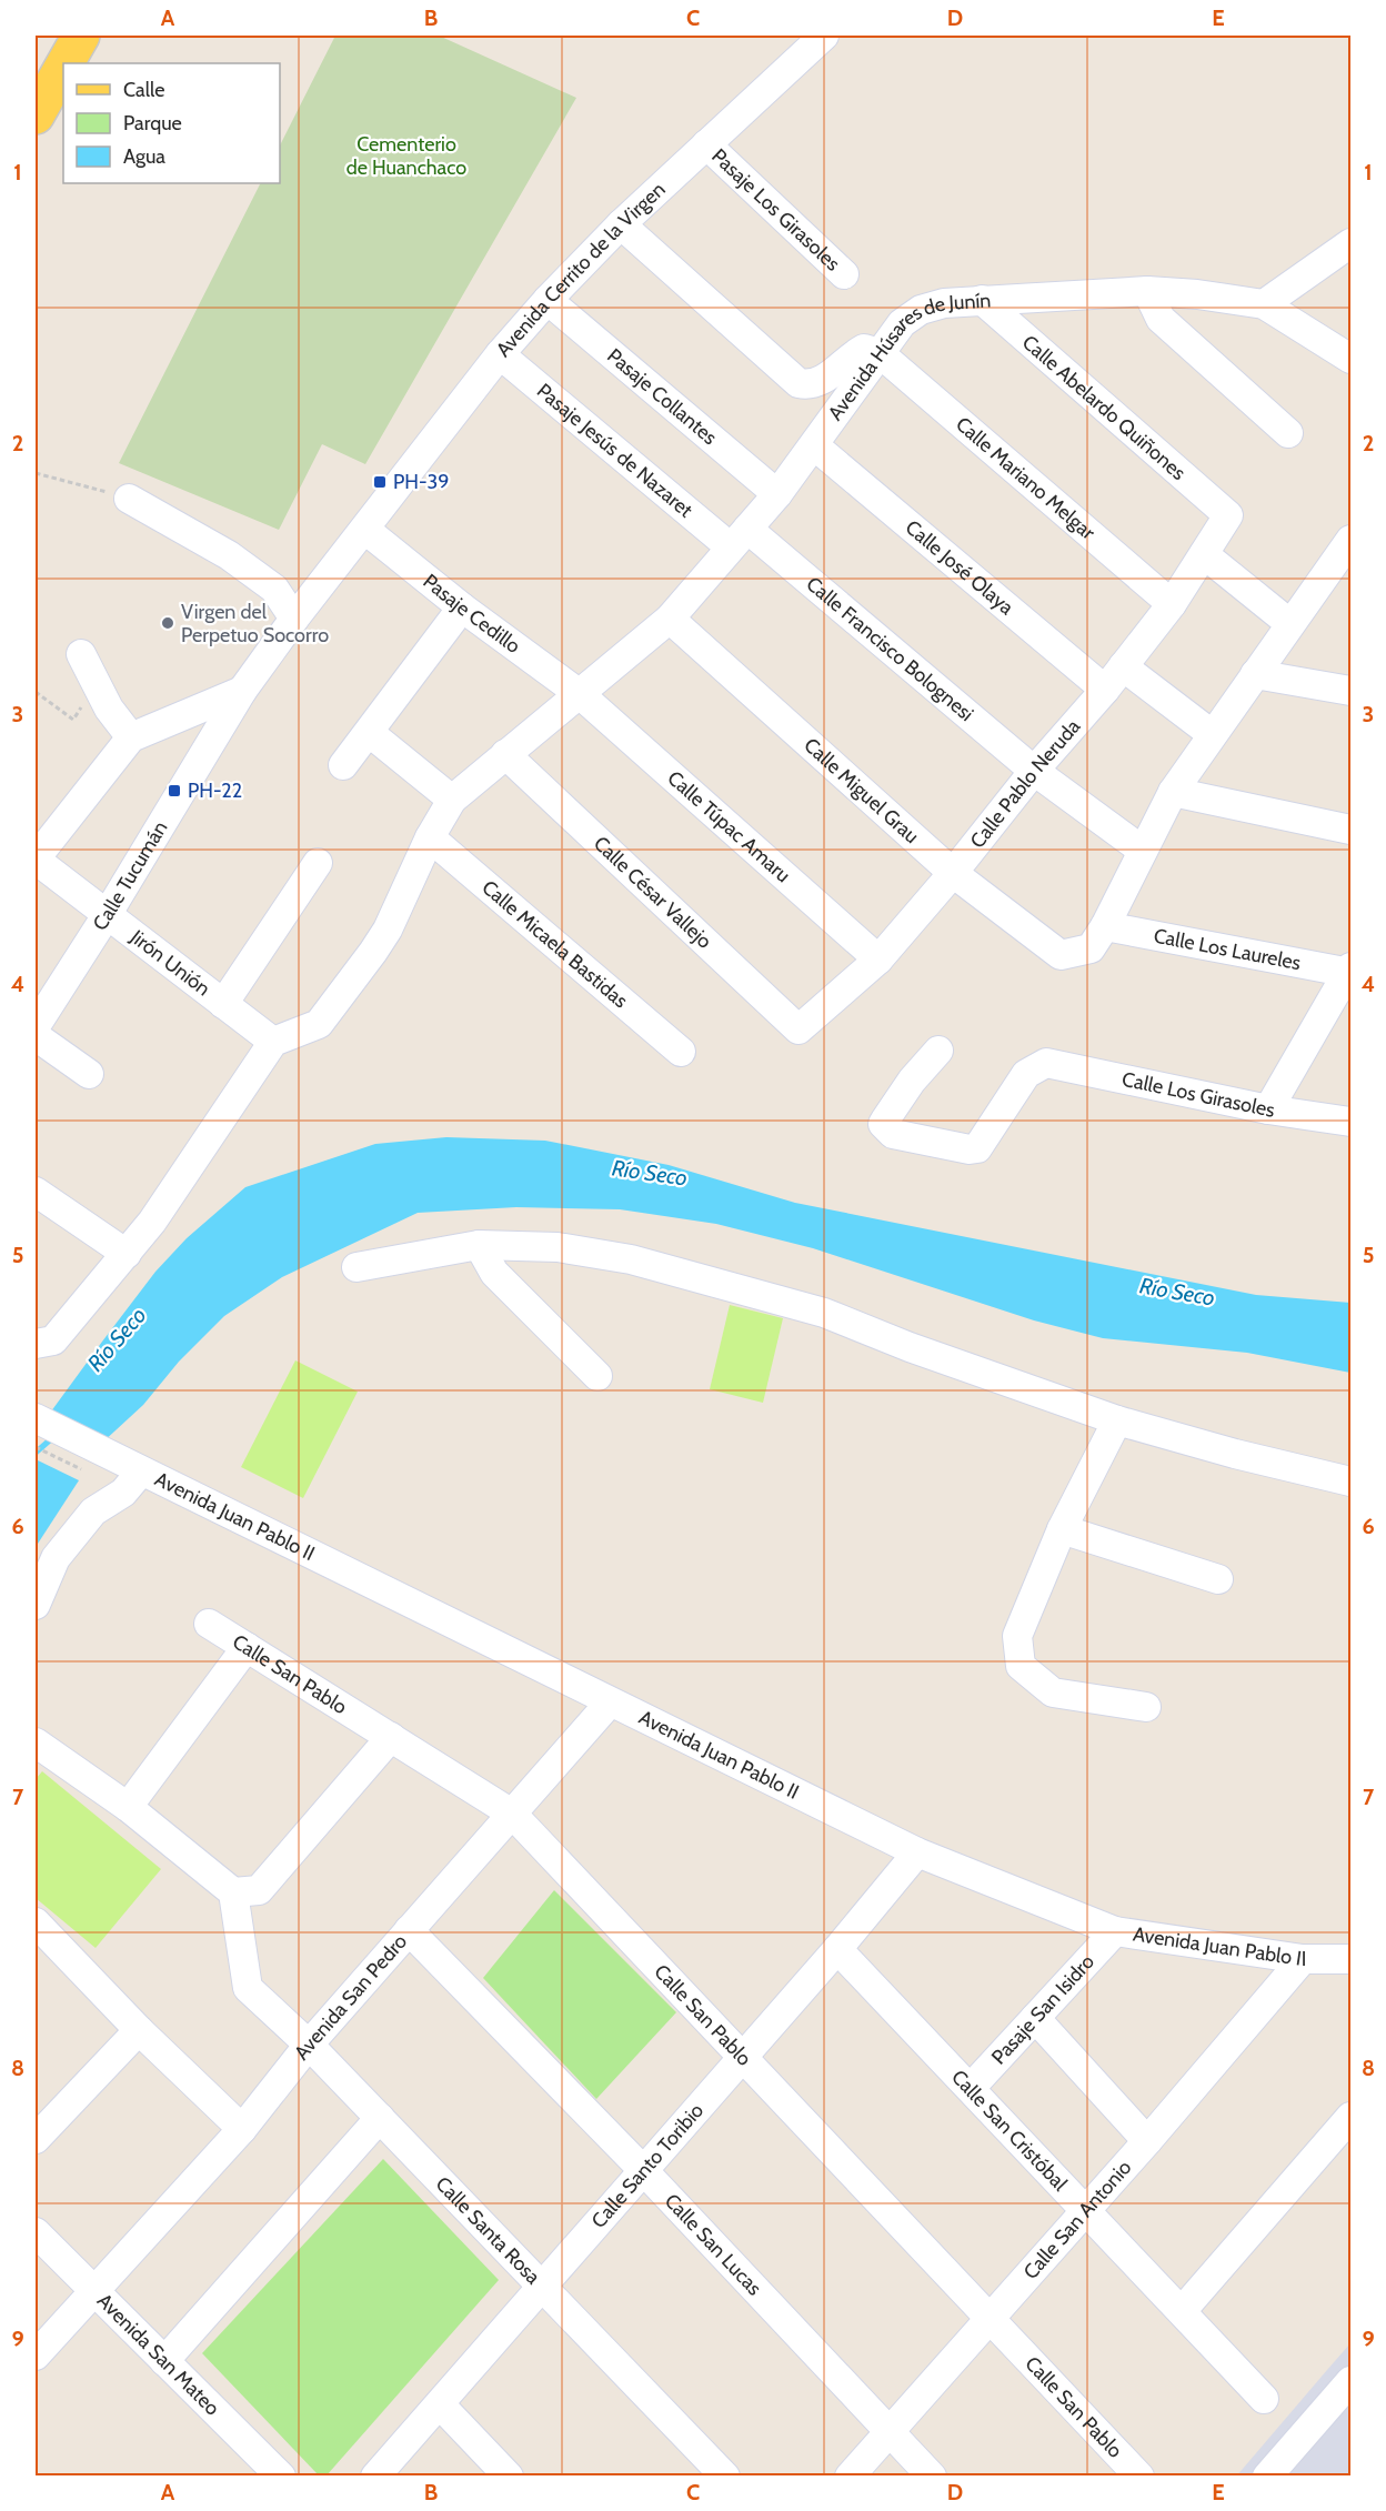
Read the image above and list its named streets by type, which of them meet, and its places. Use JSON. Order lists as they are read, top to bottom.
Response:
{
  "streets": {
    "street": [
      "Pasaje Los Girasoles",
      "Avenida Cerrito de la Virgen",
      "Avenida Húsares de Junín",
      "Pasaje Collantes",
      "Calle Abelardo Quiñones",
      "Pasaje Jesús de Nazaret",
      "Calle Mariano Melgar",
      "Calle José Olaya",
      "Pasaje Cedillo",
      "Calle Francisco Bolognesi",
      "Calle Pablo Neruda",
      "Calle Miguel Grau",
      "Calle Túpac Amaru",
      "Calle Tucumán",
      "Calle César Vallejo",
      "Calle Micaela Bastidas",
      "Calle Los Laureles",
      "Jirón Unión",
      "Calle Los Girasoles",
      "Avenida Juan Pablo II",
      "Calle San Pablo",
      "Avenida San Pedro",
      "Pasaje San Isidro",
      "Calle San Cristóbal",
      "Calle Santo Toribio",
      "Calle San Antonio",
      "Calle Santa Rosa",
      "Calle San Lucas",
      "Avenida San Mateo"
    ]
  },
  "crossings": [
    ["Pasaje Los Girasoles", "Avenida Cerrito de la Virgen"],
    ["Avenida Cerrito de la Virgen", "Pasaje Collantes"],
    ["Avenida Cerrito de la Virgen", "Pasaje Jesús de Nazaret"],
    ["Avenida Cerrito de la Virgen", "Pasaje Cedillo"],
    ["Avenida Cerrito de la Virgen", "Calle Tucumán"],
    ["Avenida Húsares de Junín", "Pasaje Collantes"],
    ["Avenida Húsares de Junín", "Calle Abelardo Quiñones"],
    ["Avenida Húsares de Junín", "Pasaje Jesús de Nazaret"],
    ["Avenida Húsares de Junín", "Calle Mariano Melgar"],
    ["Avenida Húsares de Junín", "Calle José Olaya"],
    ["Avenida Húsares de Junín", "Pasaje Cedillo"],
    ["Avenida Húsares de Junín", "Calle Francisco Bolognesi"],
    ["Avenida Húsares de Junín", "Calle Miguel Grau"],
    ["Avenida Húsares de Junín", "Calle Túpac Amaru"],
    ["Avenida Húsares de Junín", "Calle César Vallejo"],
    ["Avenida Húsares de Junín", "Calle Micaela Bastidas"],
    ["Avenida Húsares de Junín", "Jirón Unión"],
    ["Calle Abelardo Quiñones", "Calle Pablo Neruda"],
    ["Pasaje Jesús de Nazaret", "Calle Francisco Bolognesi"],
    ["Calle Mariano Melgar", "Calle Pablo Neruda"],
    ["Calle José Olaya", "Calle Pablo Neruda"],
    ["Pasaje Cedillo", "Calle Túpac Amaru"],
    ["Pasaje Cedillo", "Calle Tucumán"],
    ["Calle Francisco Bolognesi", "Calle Pablo Neruda"],
    ["Calle Pablo Neruda", "Calle Miguel Grau"],
    ["Calle Pablo Neruda", "Calle Túpac Amaru"],
    ["Calle Pablo Neruda", "Calle César Vallejo"],
    ["Calle Miguel Grau", "Calle Los Laureles"],
    ["Calle Tucumán", "Jirón Unión"],
    ["Avenida Juan Pablo II", "Avenida San Pedro"],
    ["Avenida Juan Pablo II", "Pasaje San Isidro"],
    ["Avenida Juan Pablo II", "Calle Santo Toribio"],
    ["Avenida Juan Pablo II", "Calle San Antonio"],
    ["Calle San Pablo", "Avenida San Pedro"],
    ["Calle San Pablo", "Calle Santo Toribio"],
    ["Calle San Pablo", "Calle San Antonio"],
    ["Avenida San Pedro", "Calle Santa Rosa"],
    ["Avenida San Pedro", "Calle San Lucas"],
    ["Avenida San Pedro", "Avenida San Mateo"],
    ["Pasaje San Isidro", "Calle San Cristóbal"],
    ["Calle San Cristóbal", "Calle Santo Toribio"],
    ["Calle San Cristóbal", "Calle San Antonio"],
    ["Calle Santo Toribio", "Calle Santa Rosa"],
    ["Calle Santo Toribio", "Calle San Lucas"],
    ["Calle San Antonio", "Calle San Lucas"]
  ],
  "water": ["Río Seco"],
  "parks": ["Cementerio de Huanchaco"],
  "places": {
    "transit": ["PH-39", "PH-22"],
    "other": ["Virgen del Perpetuo Socorro"]
  },
  "legend": ["Calle", "Parque", "Agua"],
  "grid": {
    "columns": [
      "A",
      "B",
      "C",
      "D",
      "E"
    ],
    "rows": [
      "1",
      "2",
      "3",
      "4",
      "5",
      "6",
      "7",
      "8",
      "9"
    ]
  }
}
